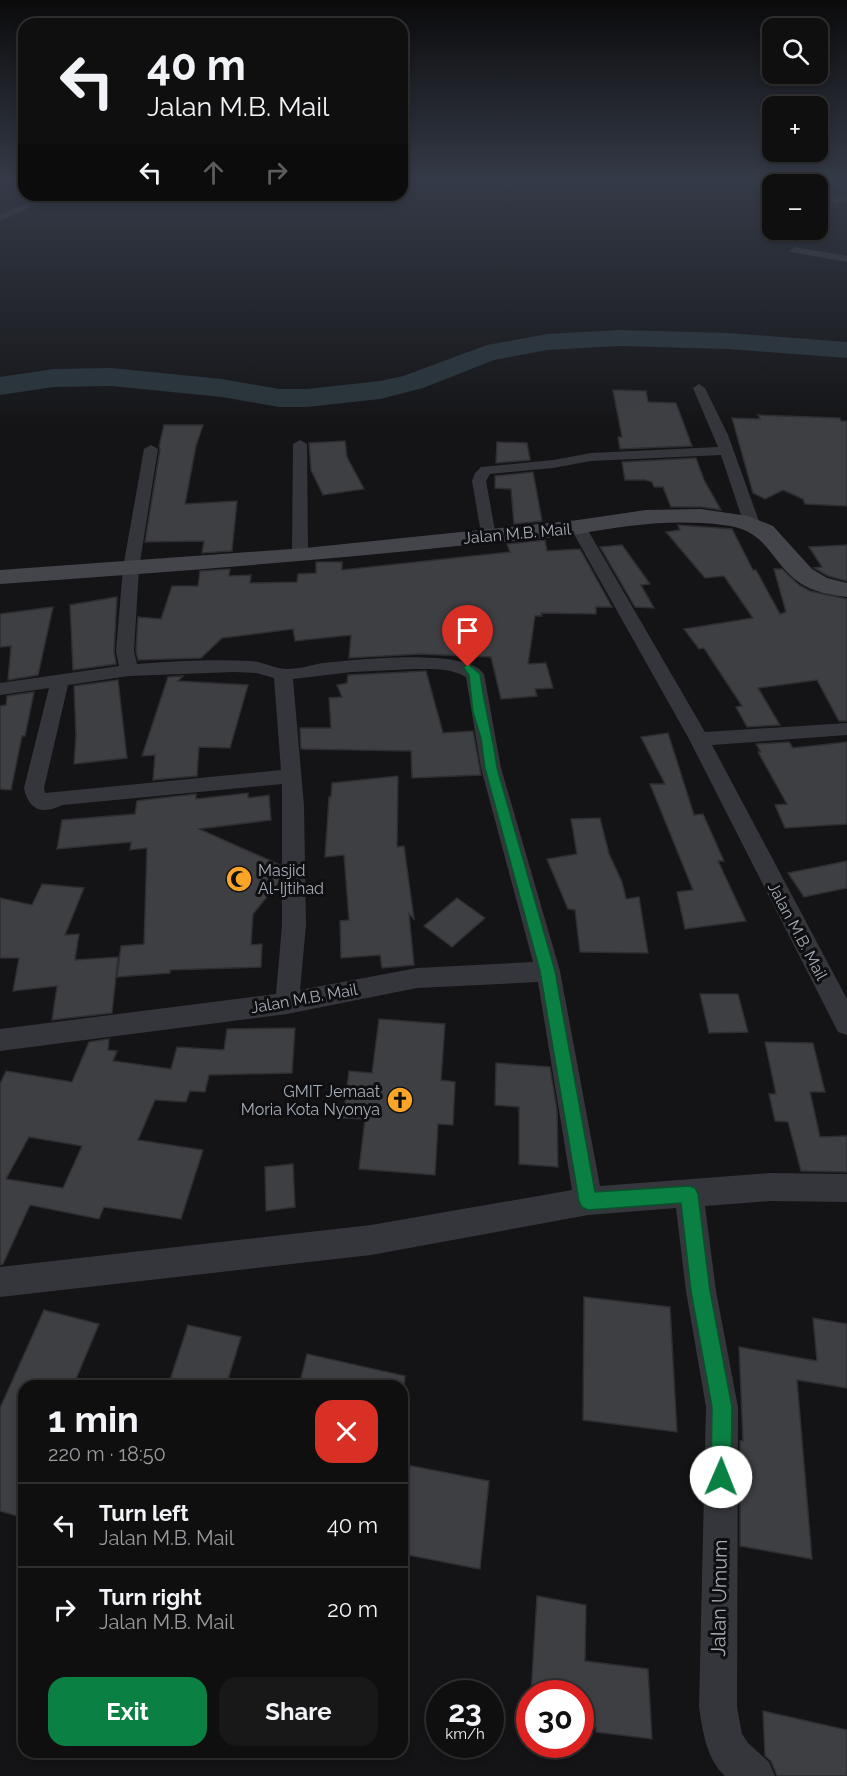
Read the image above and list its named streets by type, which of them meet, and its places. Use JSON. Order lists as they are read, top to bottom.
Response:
{
  "streets": {
    "street": ["Jalan M.B. Mail", "Jalan Umum"]
  },
  "places": {
    "mosque": ["Masjid Al-Ijtihad"],
    "church": ["GMIT Jemaat Moria Kota Nyonya"]
  },
  "page": {
    "map_buttons": ["+", "−"],
    "turn": ["40 m", "Jalan M.B. Mail"],
    "heading": ["1 min", "220 m · 18:50"],
    "list": [
      {
        "name": "Turn left",
        "note": "Jalan M.B. Mail",
        "value": "40 m"
      },
      {
        "name": "Turn right",
        "note": "Jalan M.B. Mail",
        "value": "20 m"
      }
    ],
    "buttons": ["Exit", "Share"],
    "speed": "23 km/h",
    "limit": "30"
  }
}
